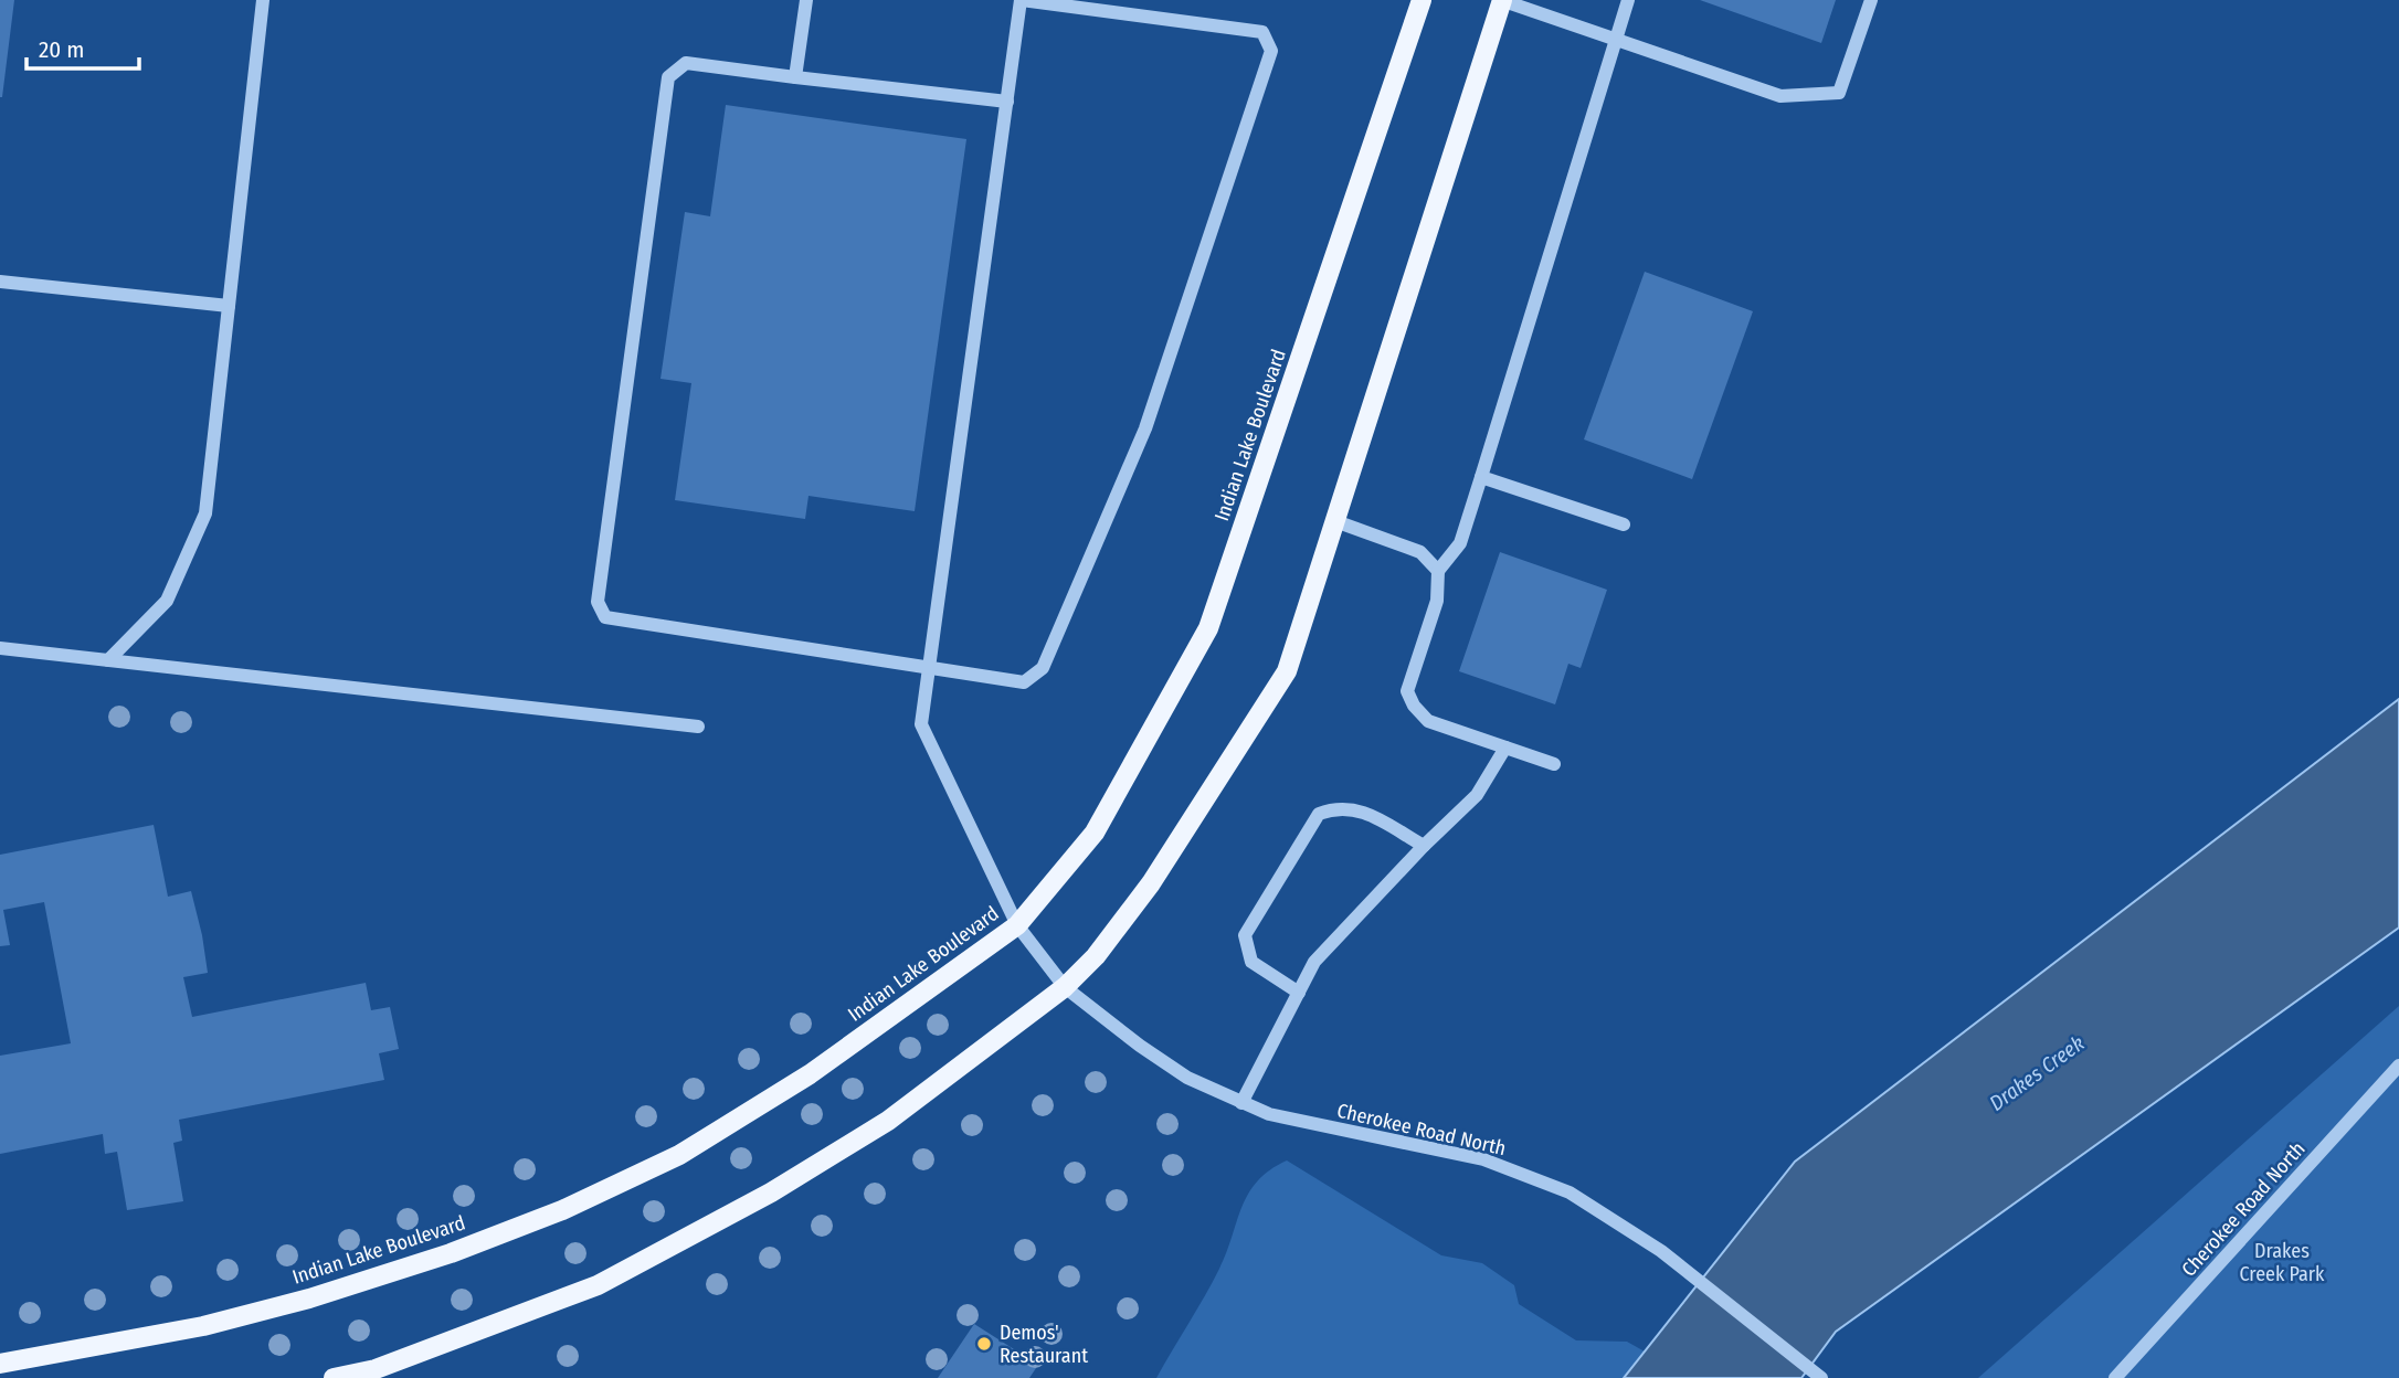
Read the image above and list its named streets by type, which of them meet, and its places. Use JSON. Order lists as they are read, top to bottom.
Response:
{
  "streets": {
    "main road": ["Indian Lake Boulevard"],
    "street": ["Cherokee Road North"]
  },
  "crossings": [
    ["Indian Lake Boulevard", "Cherokee Road North"]
  ],
  "water": ["Drakes Creek"],
  "parks": ["Drakes Creek Park"],
  "places": ["Demos' Restaurant"],
  "scale_bar": "20 m"
}
